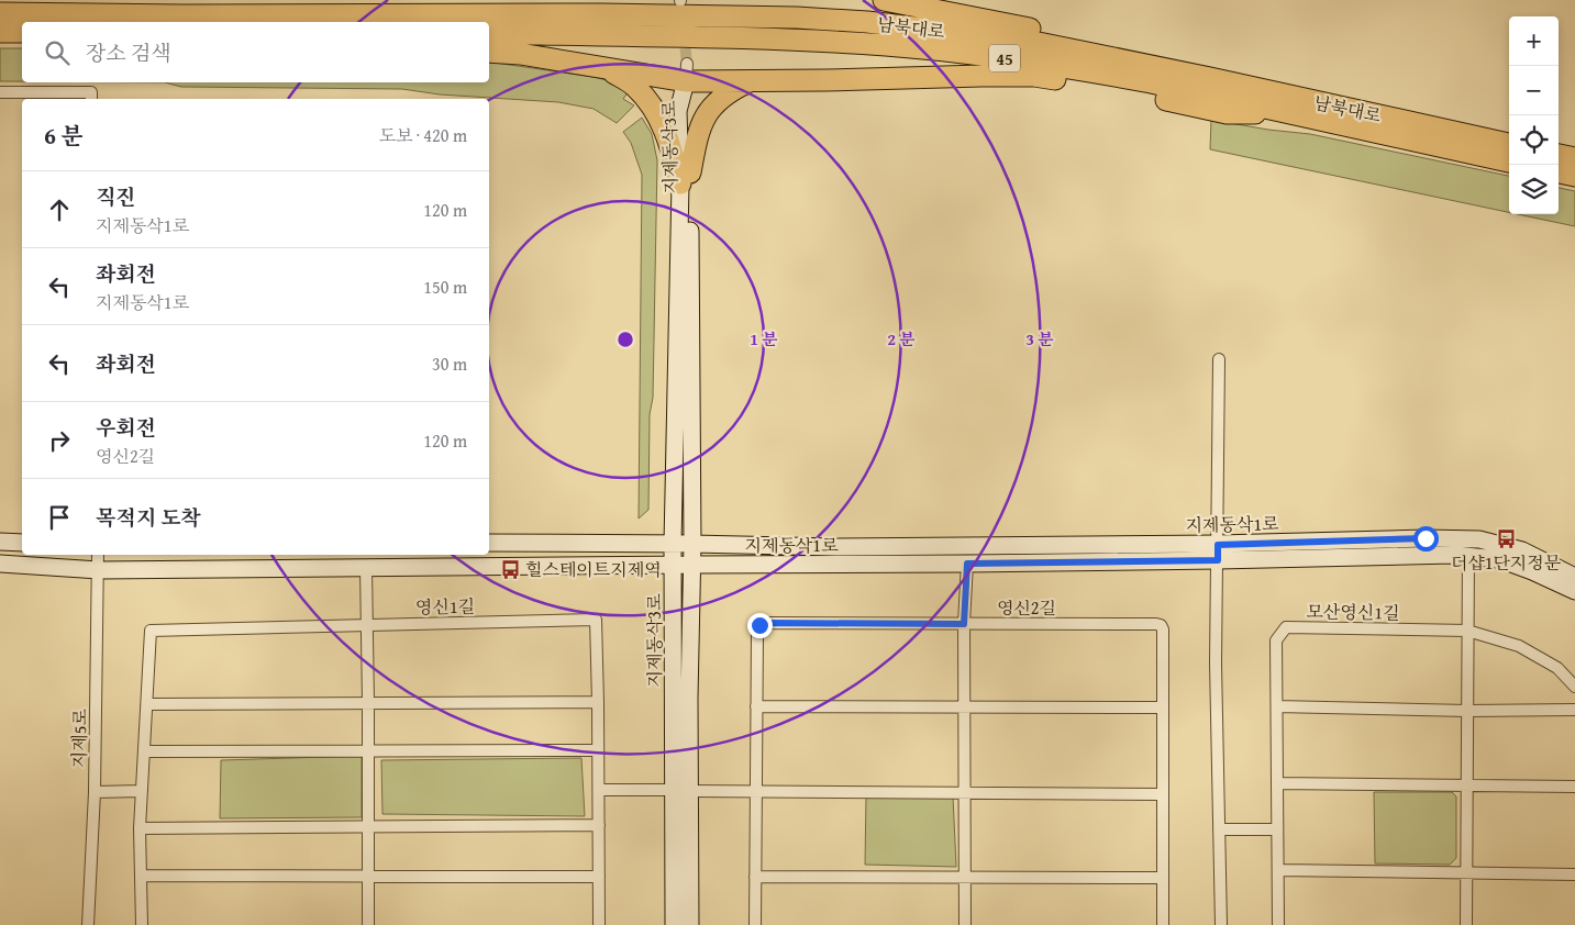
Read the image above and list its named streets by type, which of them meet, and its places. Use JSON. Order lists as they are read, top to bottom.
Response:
{
  "streets": {
    "highway": ["남북대로", "45"],
    "street": [
      "지제동삭3로",
      "지제동삭1로",
      "영신1길",
      "영신2길",
      "모산영신1길",
      "지제5로"
    ]
  },
  "crossings": [
    ["지제동삭3로", "지제동삭1로"],
    ["지제동삭1로", "지제5로"]
  ],
  "places": {
    "bus stop": ["더샵1단지정문", "힐스테이트지제역"]
  },
  "page": {
    "map_buttons": ["+", "−"],
    "search": "장소 검색",
    "heading": ["6 분", "도보 · 420 m"],
    "list": [
      ["직진", "지제동삭1로", "120 m"],
      ["좌회전", "지제동삭1로", "150 m"],
      ["좌회전", "30 m"],
      ["우회전", "영신2길", "120 m"],
      "목적지 도착"
    ]
  },
  "rings": ["1 분", "2 분", "3 분"]
}
